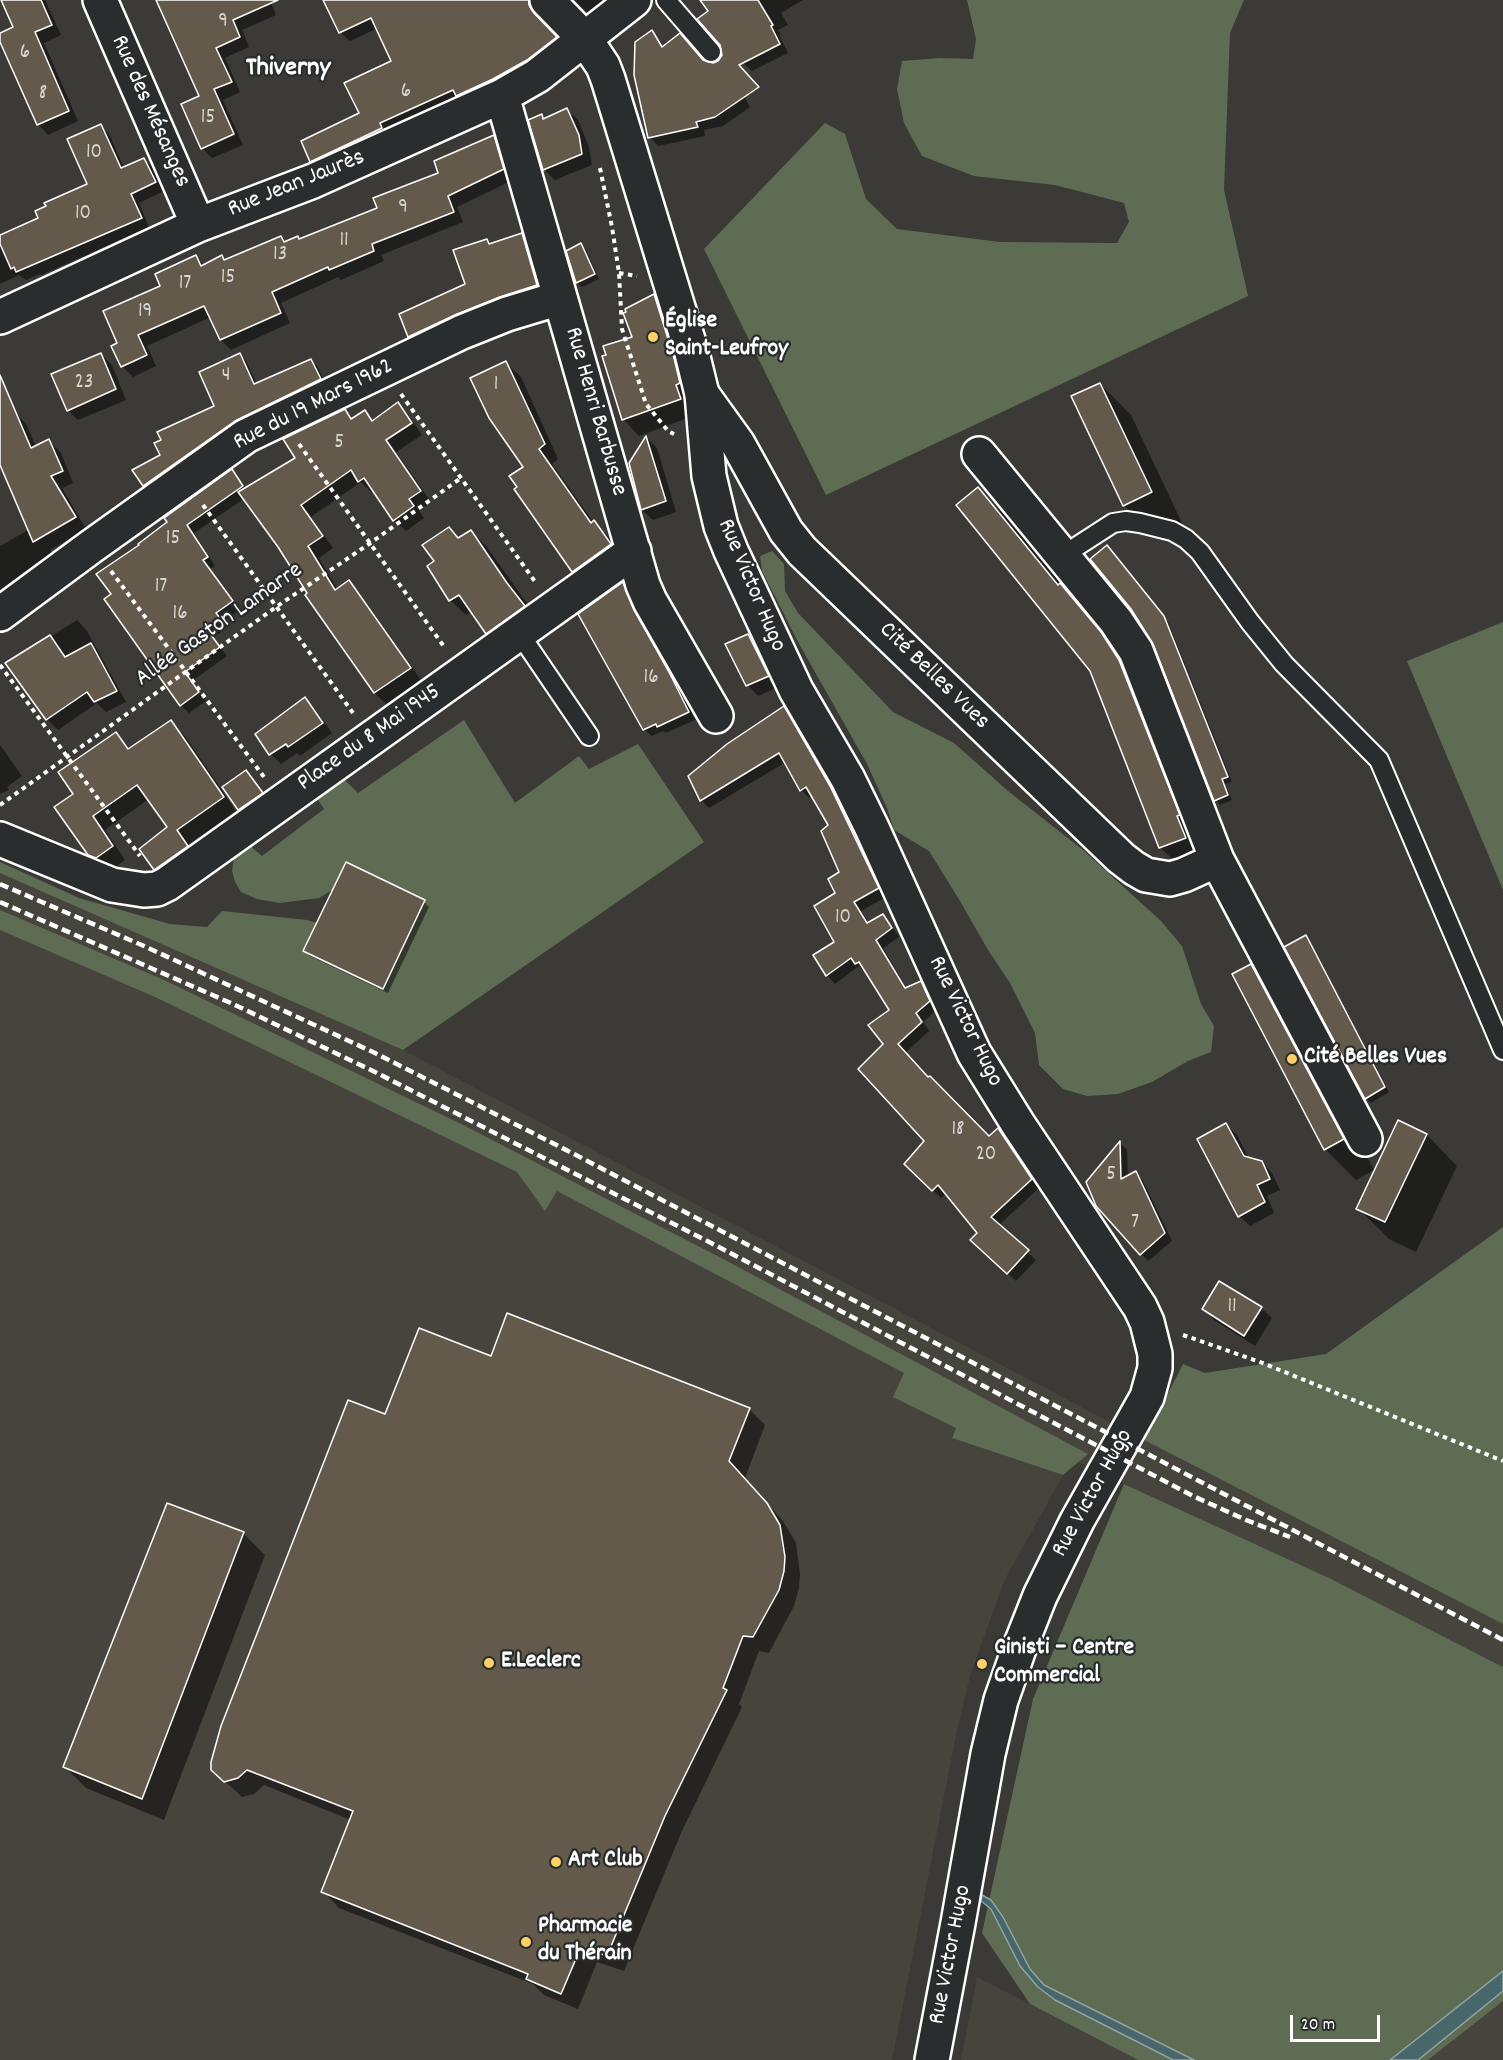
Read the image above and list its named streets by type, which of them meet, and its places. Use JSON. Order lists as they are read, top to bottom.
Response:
{
  "streets": {
    "street": [
      "Rue des Mésanges",
      "Rue Jean Jaurès",
      "Rue du 19 Mars 1962",
      "Rue Henri Barbusse",
      "Rue Victor Hugo",
      "Cité Belles Vues",
      "Place du 8 Mai 1945"
    ],
    "path": ["Allée Gaston Lamarre"]
  },
  "crossings": [
    ["Rue des Mésanges", "Rue Jean Jaurès"],
    ["Rue Jean Jaurès", "Rue Henri Barbusse"],
    ["Rue Jean Jaurès", "Rue Victor Hugo"],
    ["Rue du 19 Mars 1962", "Rue Henri Barbusse"],
    ["Rue Henri Barbusse", "Place du 8 Mai 1945"],
    ["Rue Victor Hugo", "Cité Belles Vues"]
  ],
  "districts": ["Thiverny"],
  "places": [
    "Église Saint-Leufroy",
    "Cité Belles Vues",
    "E.Leclerc",
    "Ginisti – Centre Commercial",
    "Art Club",
    "Pharmacie du Thérain"
  ],
  "house_numbers": [
    "9",
    "6",
    "6",
    "8",
    "15",
    "10",
    "9",
    "10",
    "11",
    "13",
    "15",
    "17",
    "19",
    "4",
    "23",
    "1",
    "5",
    "15",
    "17",
    "16",
    "16",
    "10",
    "18",
    "20",
    "5",
    "7",
    "11"
  ],
  "scale_bar": "20 m"
}
